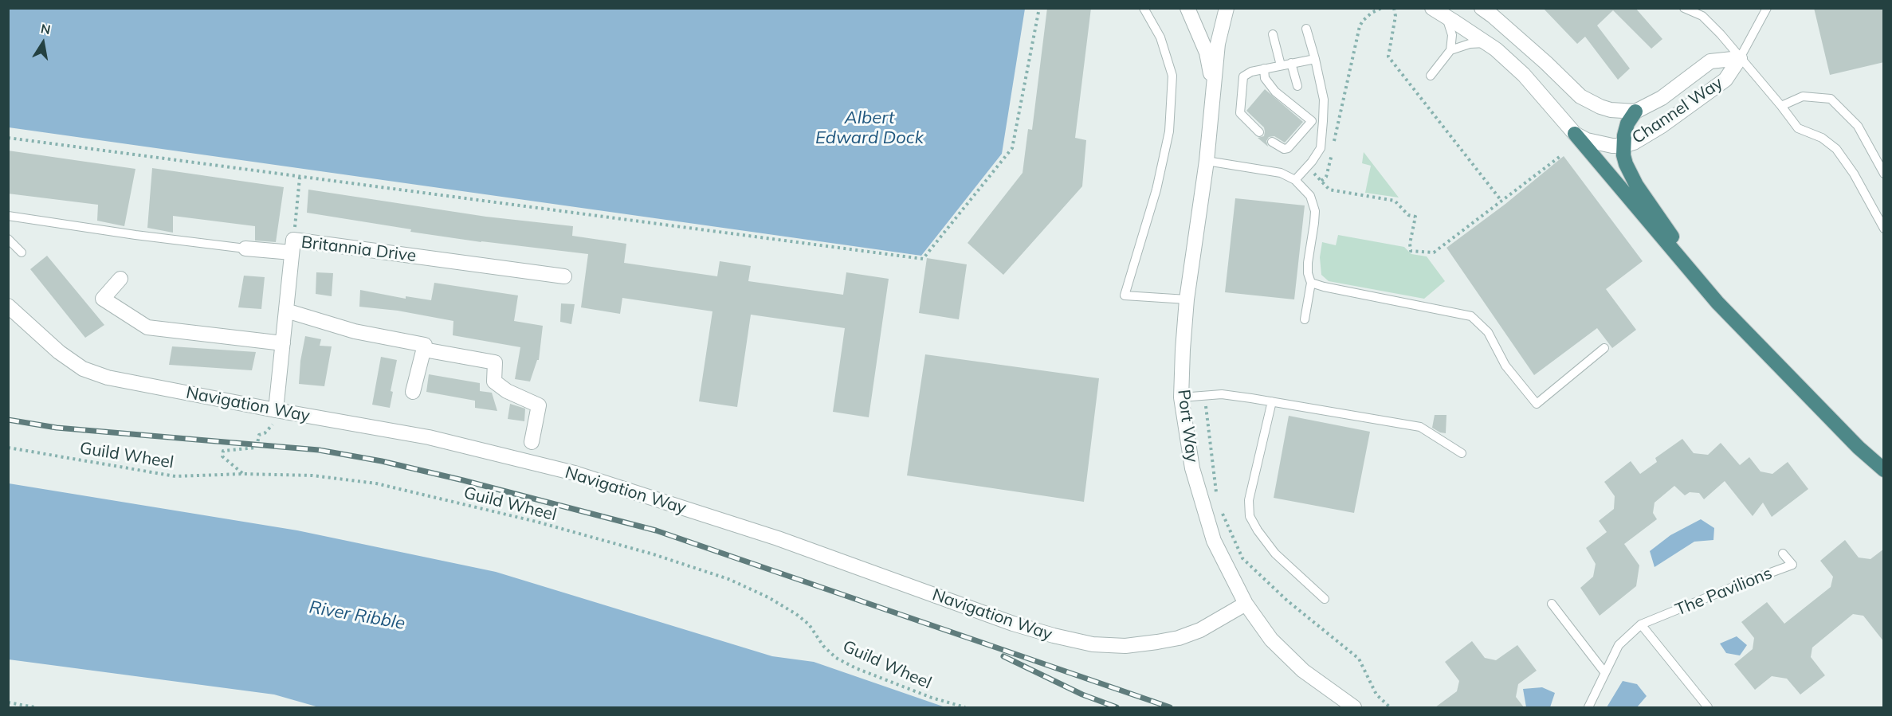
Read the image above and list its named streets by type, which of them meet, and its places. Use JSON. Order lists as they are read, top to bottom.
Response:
{
  "streets": {
    "street": [
      "Channel Way",
      "Britannia Drive",
      "Navigation Way",
      "Port Way"
    ],
    "lane": ["The Pavilions"],
    "path": ["Guild Wheel"]
  },
  "crossings": [
    ["Britannia Drive", "Navigation Way"],
    ["Navigation Way", "Port Way"]
  ],
  "water": ["Albert Edward Dock", "River Ribble"],
  "north": "top"
}
